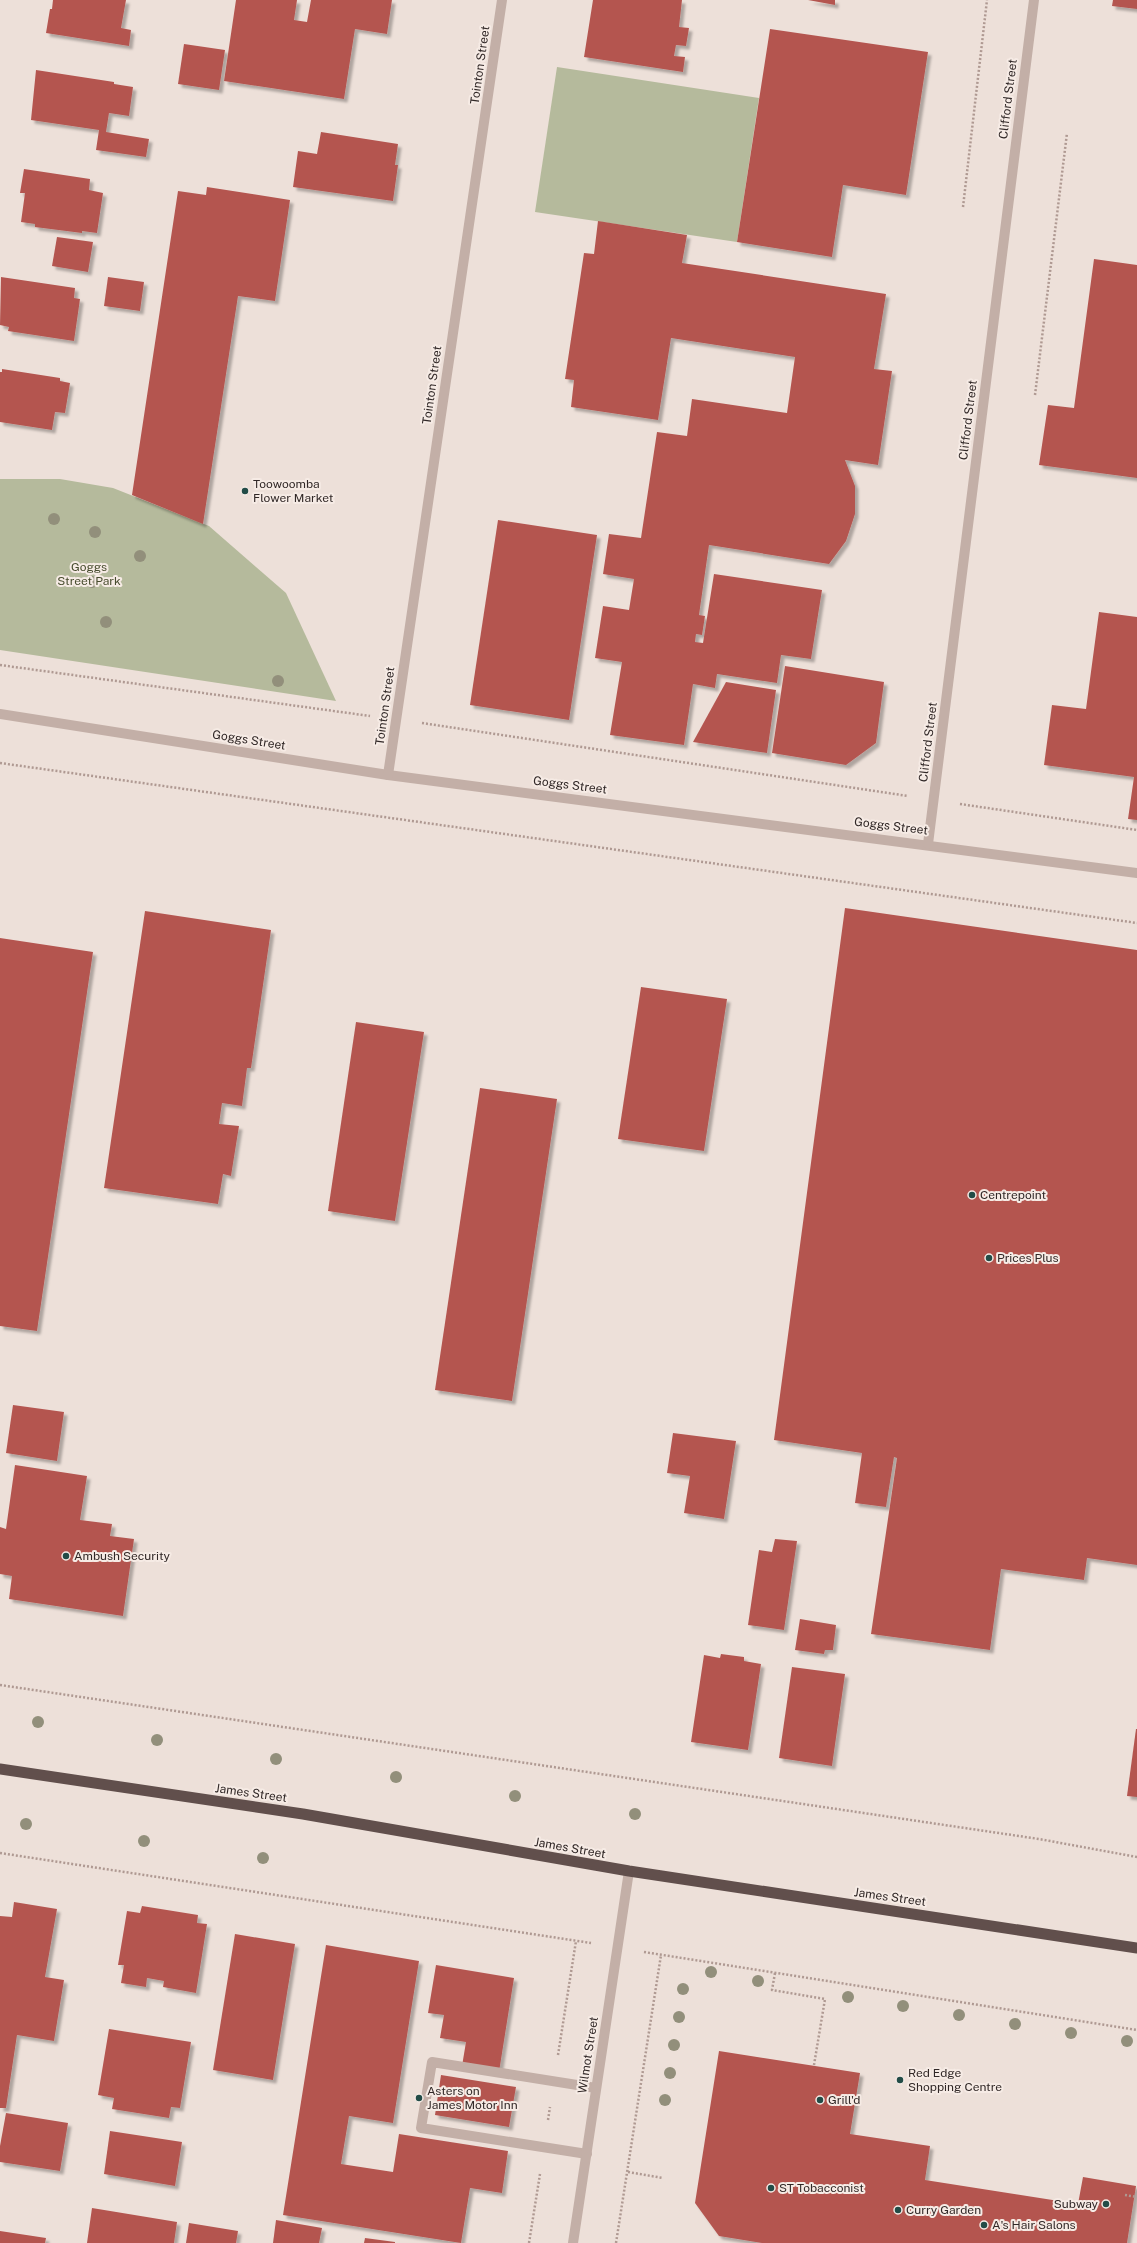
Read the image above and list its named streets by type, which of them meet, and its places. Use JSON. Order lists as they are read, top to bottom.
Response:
{
  "streets": {
    "highway": ["James Street"],
    "street": [
      "Tointon Street",
      "Clifford Street",
      "Goggs Street",
      "Wilmot Street"
    ]
  },
  "crossings": [
    ["Tointon Street", "Goggs Street"],
    ["Clifford Street", "Goggs Street"],
    ["James Street", "Wilmot Street"]
  ],
  "parks": ["Goggs Street Park"],
  "places": [
    "Toowoomba Flower Market",
    "Centrepoint",
    "Prices Plus",
    "Ambush Security",
    "Red Edge Shopping Centre",
    "Asters on James Motor Inn",
    "Grill'd",
    "ST Tobacconist",
    "Subway",
    "Curry Garden",
    "A's Hair Salons"
  ]
}
